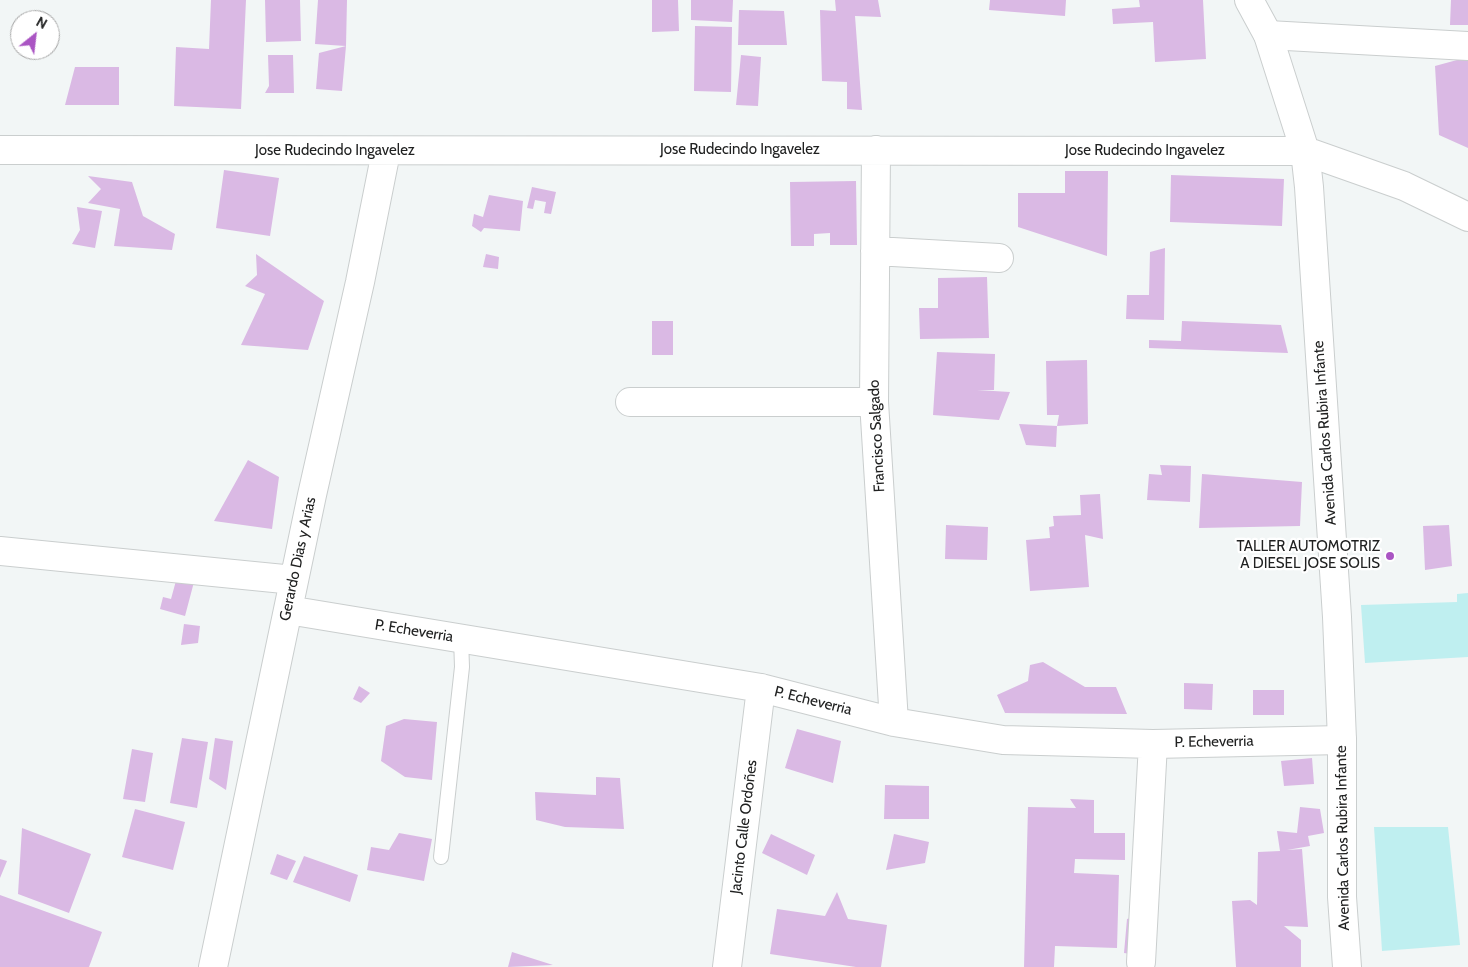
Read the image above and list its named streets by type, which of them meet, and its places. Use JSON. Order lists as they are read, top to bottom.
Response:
{
  "streets": {
    "street": [
      "Jose Rudecindo Ingavelez",
      "Avenida Carlos Rubira Infante",
      "Francisco Salgado",
      "Gerardo Dias y Arias",
      "P. Echeverria",
      "Jacinto Calle Ordoñes"
    ]
  },
  "crossings": [
    ["Jose Rudecindo Ingavelez", "Avenida Carlos Rubira Infante"],
    ["Jose Rudecindo Ingavelez", "Francisco Salgado"],
    ["Jose Rudecindo Ingavelez", "Gerardo Dias y Arias"],
    ["Avenida Carlos Rubira Infante", "P. Echeverria"],
    ["Francisco Salgado", "P. Echeverria"],
    ["Gerardo Dias y Arias", "P. Echeverria"],
    ["P. Echeverria", "Jacinto Calle Ordoñes"]
  ],
  "places": ["TALLER AUTOMOTRIZ A DIESEL JOSE SOLIS"],
  "north": "top right"
}
